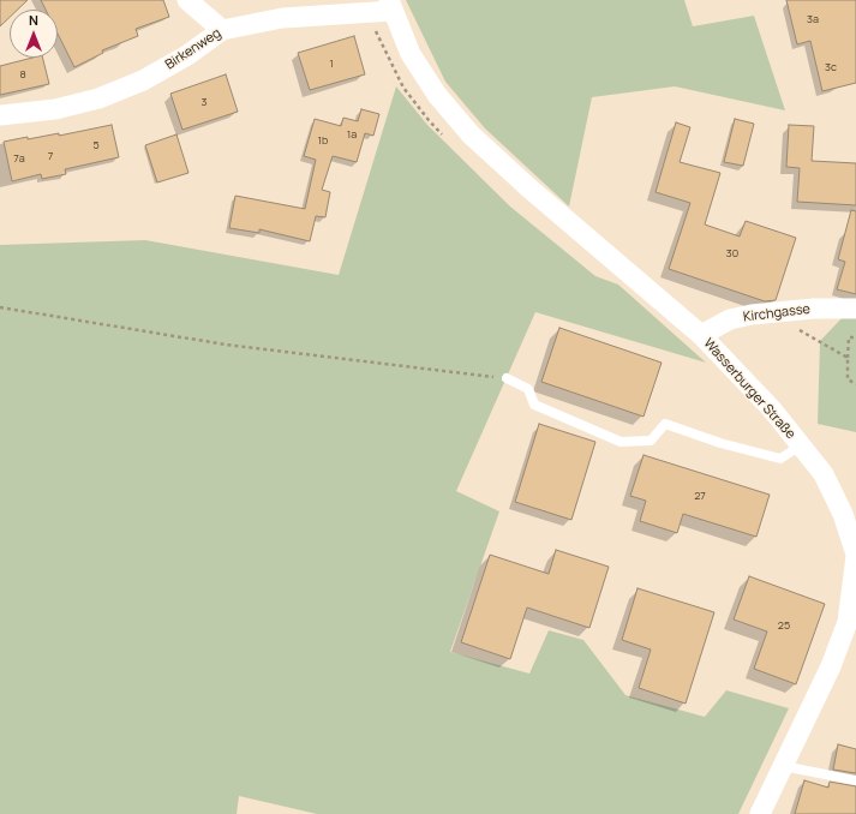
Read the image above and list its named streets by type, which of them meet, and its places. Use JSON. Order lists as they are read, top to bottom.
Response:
{
  "streets": {
    "street": ["Birkenweg", "Kirchgasse", "Wasserburger Straße"]
  },
  "crossings": [
    ["Birkenweg", "Wasserburger Straße"],
    ["Kirchgasse", "Wasserburger Straße"]
  ],
  "house_numbers": [
    "3a",
    "1",
    "3c",
    "8",
    "3",
    "1a",
    "1b",
    "5",
    "7",
    "7a",
    "30",
    "27",
    "25"
  ],
  "north": "top"
}
